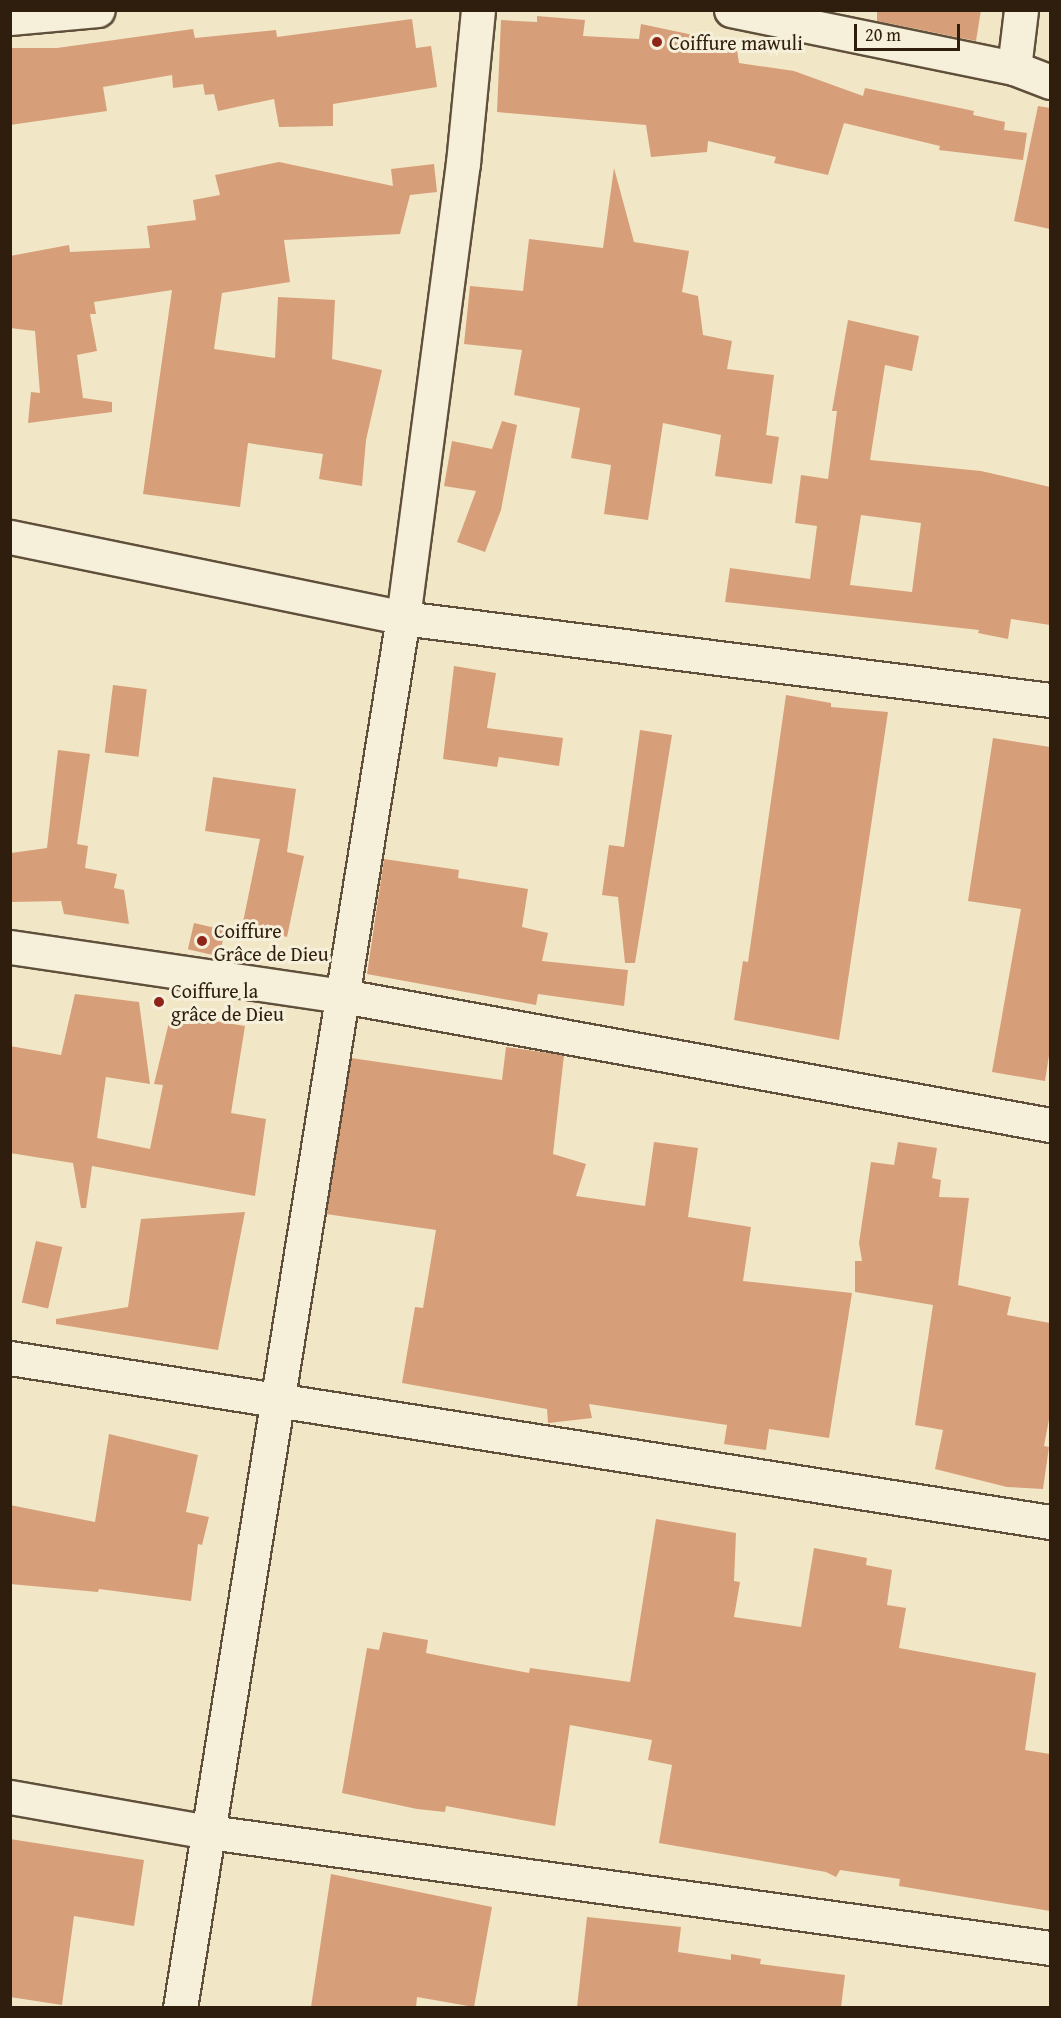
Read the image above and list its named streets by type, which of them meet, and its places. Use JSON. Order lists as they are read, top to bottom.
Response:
{
  "places": ["Coiffure mawuli", "Coiffure Grâce de Dieu", "Coiffure la grâce de Dieu"],
  "scale_bar": "20 m"
}
